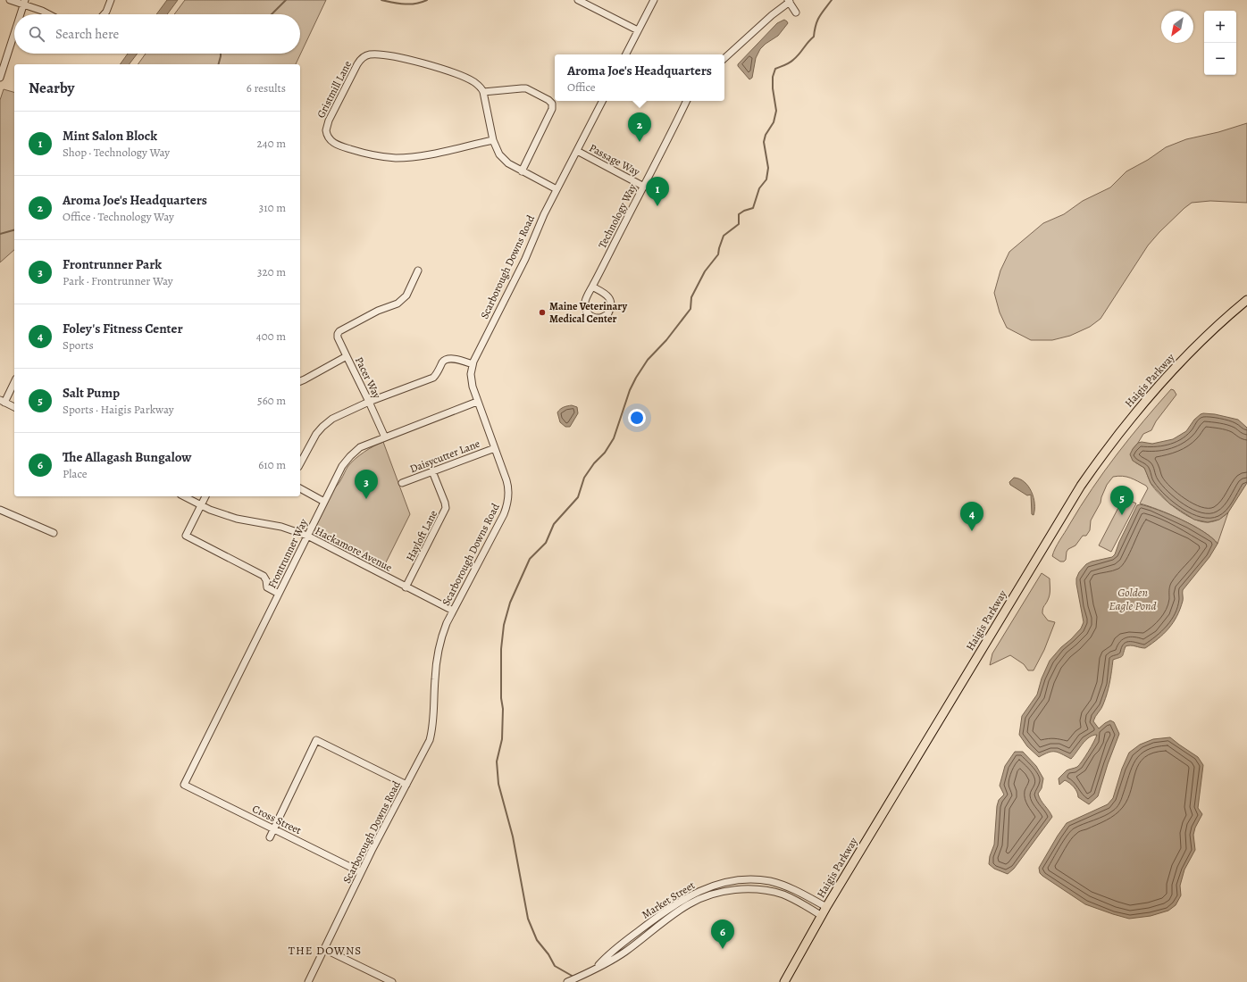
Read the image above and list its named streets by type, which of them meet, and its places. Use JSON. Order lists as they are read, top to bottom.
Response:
{
  "streets": {
    "main road": ["Haigis Parkway"],
    "street": [
      "Gristmill Lane",
      "Passage Way",
      "Technology Way",
      "Scarborough Downs Road",
      "Pacer Way",
      "Daisycutter Lane",
      "Hayloft Lane",
      "Hackamore Avenue",
      "Frontrunner Way",
      "Cross Street",
      "Market Street"
    ]
  },
  "crossings": [
    ["Passage Way", "Technology Way"],
    ["Passage Way", "Scarborough Downs Road"],
    ["Scarborough Downs Road", "Daisycutter Lane"],
    ["Scarborough Downs Road", "Hackamore Avenue"],
    ["Scarborough Downs Road", "Frontrunner Way"],
    ["Scarborough Downs Road", "Cross Street"],
    ["Pacer Way", "Frontrunner Way"],
    ["Haigis Parkway", "Market Street"],
    ["Daisycutter Lane", "Hayloft Lane"],
    ["Hayloft Lane", "Hackamore Avenue"],
    ["Hackamore Avenue", "Frontrunner Way"],
    ["Frontrunner Way", "Cross Street"]
  ],
  "districts": ["THE DOWNS"],
  "water": ["Golden Eagle Pond"],
  "places": ["Maine Veterinary Medical Center"],
  "north": "bottom left",
  "page": {
    "map_buttons": ["+", "−"],
    "search": "Search here",
    "popup": ["Aroma Joe's Headquarters", "Office"],
    "heading": ["Nearby", "6 results"],
    "list": [
      {
        "mark": "1",
        "name": "Mint Salon Block",
        "note": "Shop · Technology Way",
        "value": "240 m"
      },
      {
        "mark": "2",
        "name": "Aroma Joe's Headquarters",
        "note": "Office · Technology Way",
        "value": "310 m"
      },
      {
        "mark": "3",
        "name": "Frontrunner Park",
        "note": "Park · Frontrunner Way",
        "value": "320 m"
      },
      {
        "mark": "4",
        "name": "Foley's Fitness Center",
        "note": "Sports",
        "value": "400 m"
      },
      {
        "mark": "5",
        "name": "Salt Pump",
        "note": "Sports · Haigis Parkway",
        "value": "560 m"
      },
      {
        "mark": "6",
        "name": "The Allagash Bungalow",
        "note": "Place",
        "value": "610 m"
      }
    ],
    "pins": [
      "2",
      "1",
      "3",
      "5",
      "4",
      "6"
    ]
  }
}
